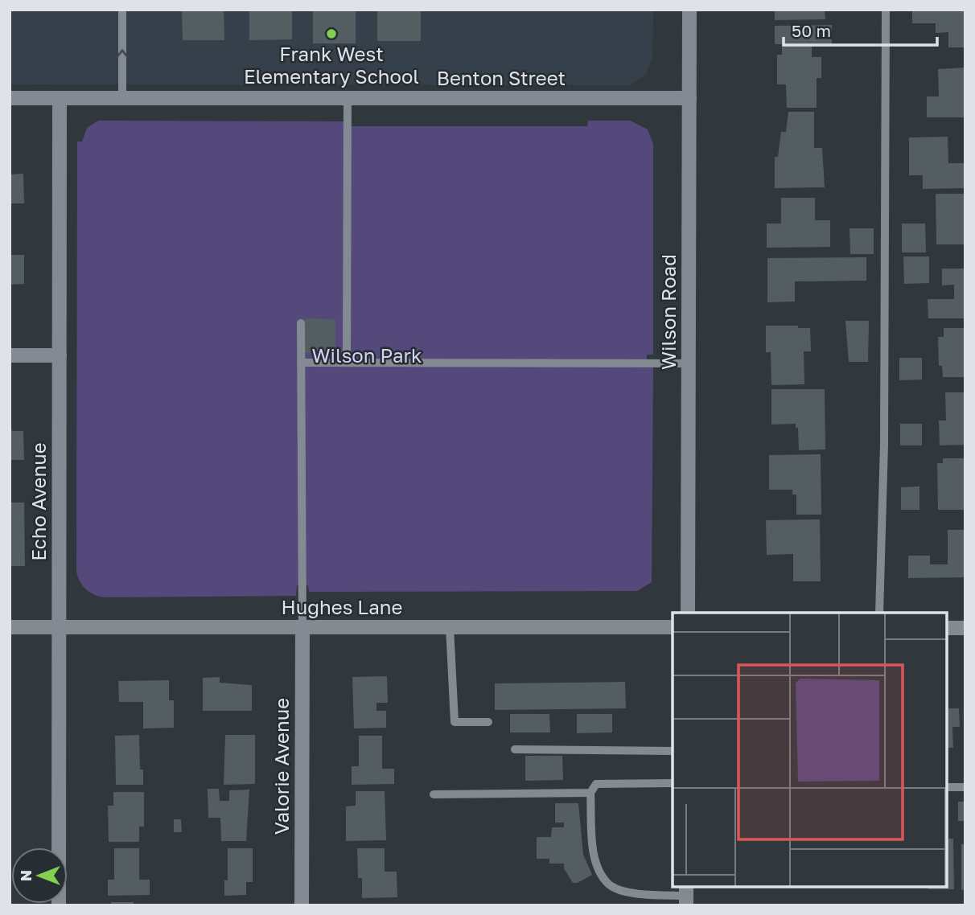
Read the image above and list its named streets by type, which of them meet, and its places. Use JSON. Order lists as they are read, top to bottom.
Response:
{
  "streets": {
    "street": [
      "Benton Street",
      "Wilson Road",
      "Echo Avenue",
      "Hughes Lane",
      "Valorie Avenue"
    ]
  },
  "crossings": [
    ["Benton Street", "Wilson Road"],
    ["Benton Street", "Echo Avenue"],
    ["Echo Avenue", "Hughes Lane"],
    ["Hughes Lane", "Valorie Avenue"]
  ],
  "parks": ["Wilson Park"],
  "places": ["Frank West Elementary School"],
  "scale_bar": "50 m",
  "north": "left"
}
